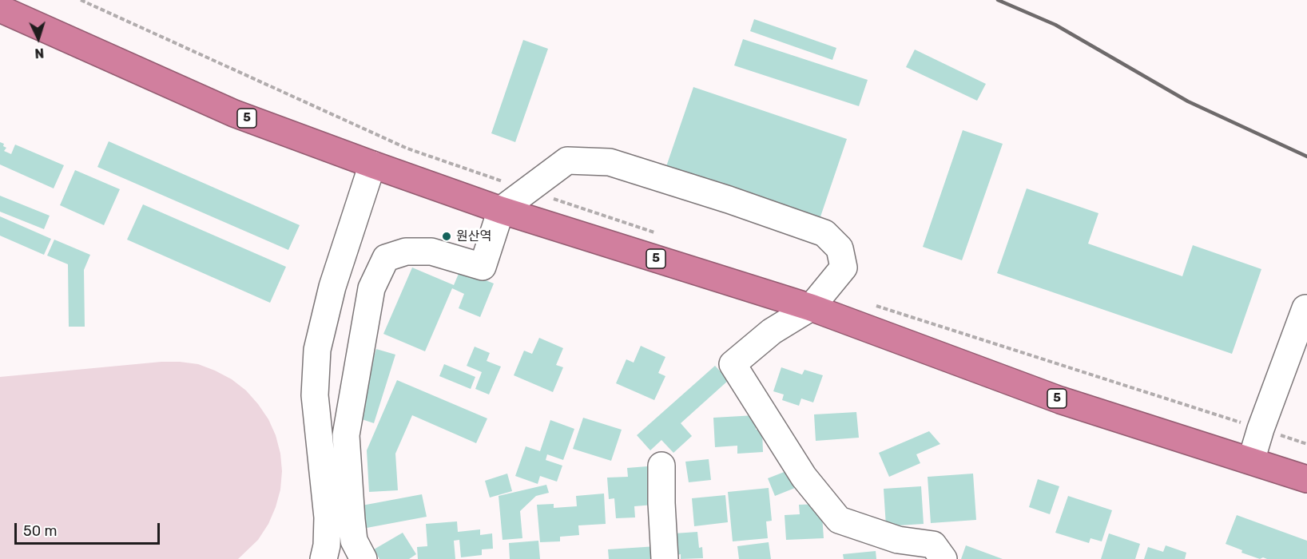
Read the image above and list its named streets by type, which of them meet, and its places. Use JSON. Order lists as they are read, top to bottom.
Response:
{
  "streets": {
    "highway": ["5"]
  },
  "places": ["원산역"],
  "scale_bar": "50 m",
  "north": "bottom"
}
